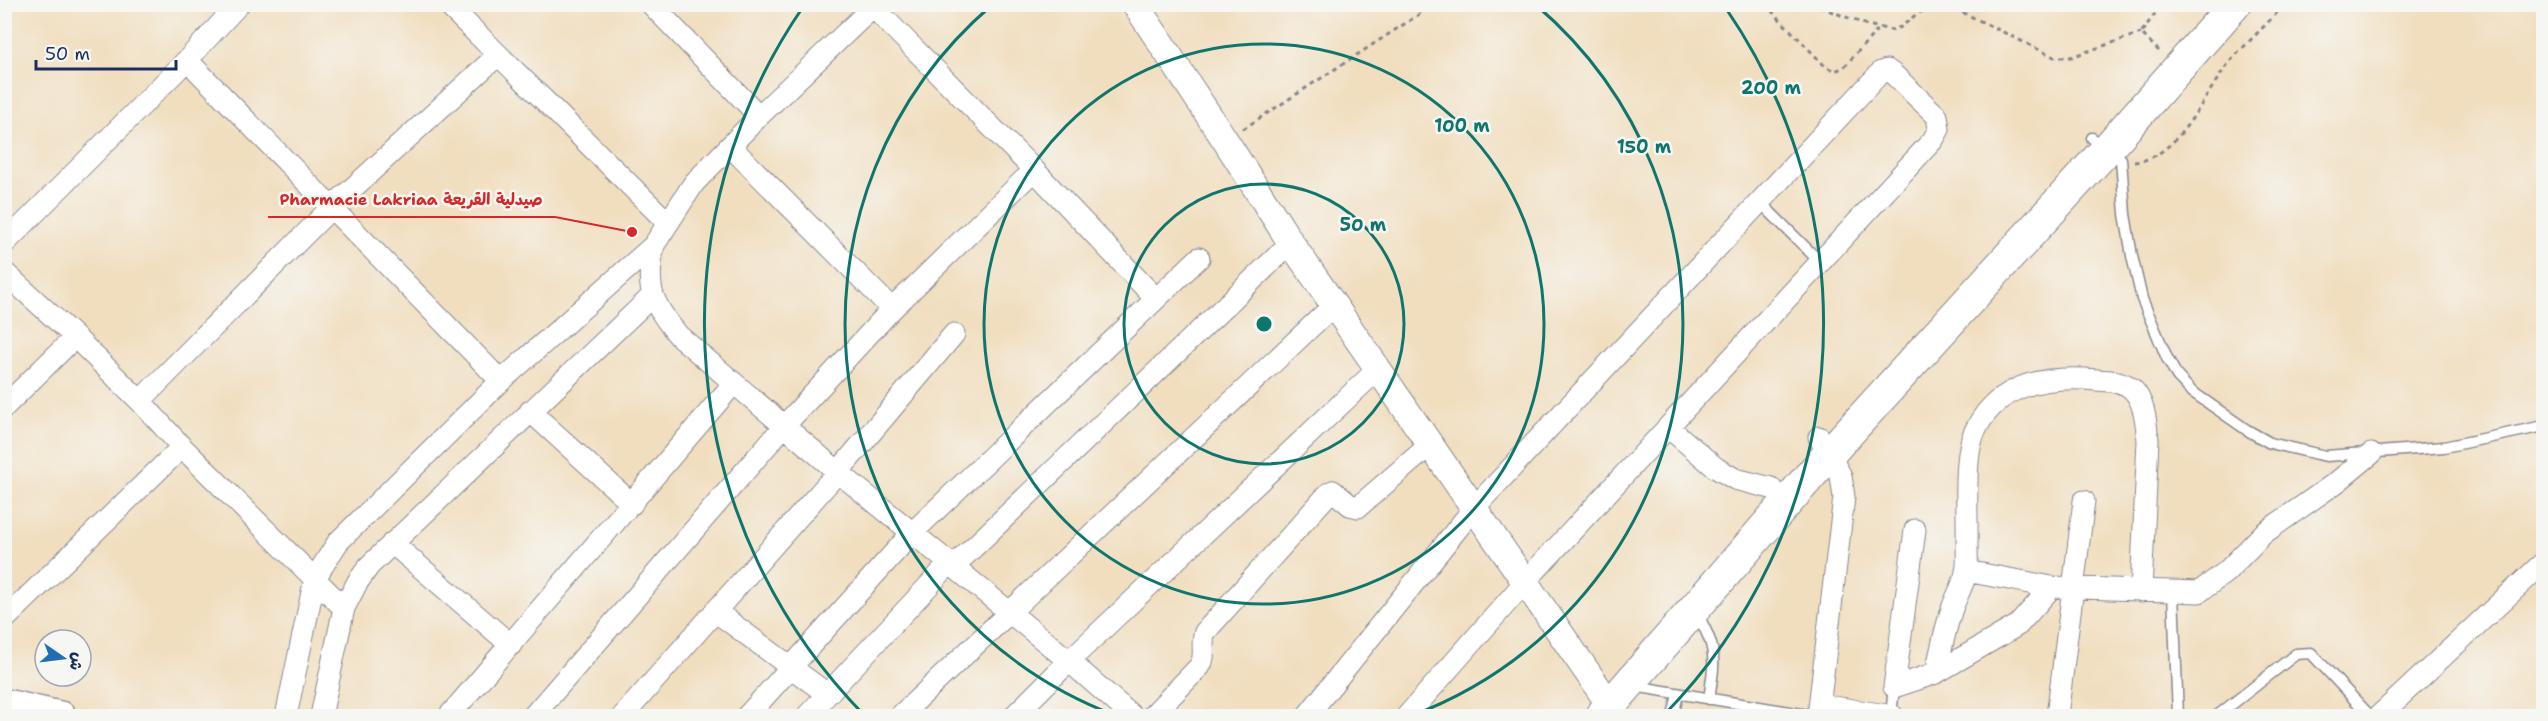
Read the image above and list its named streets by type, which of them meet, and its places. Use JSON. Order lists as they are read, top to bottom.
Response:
{
  "places": ["Pharmacie Lakriaa صيدلية القريعة"],
  "scale_bar": "50 m",
  "north": "right",
  "rings": [
    "200 m",
    "100 m",
    "150 m",
    "50 m"
  ]
}
